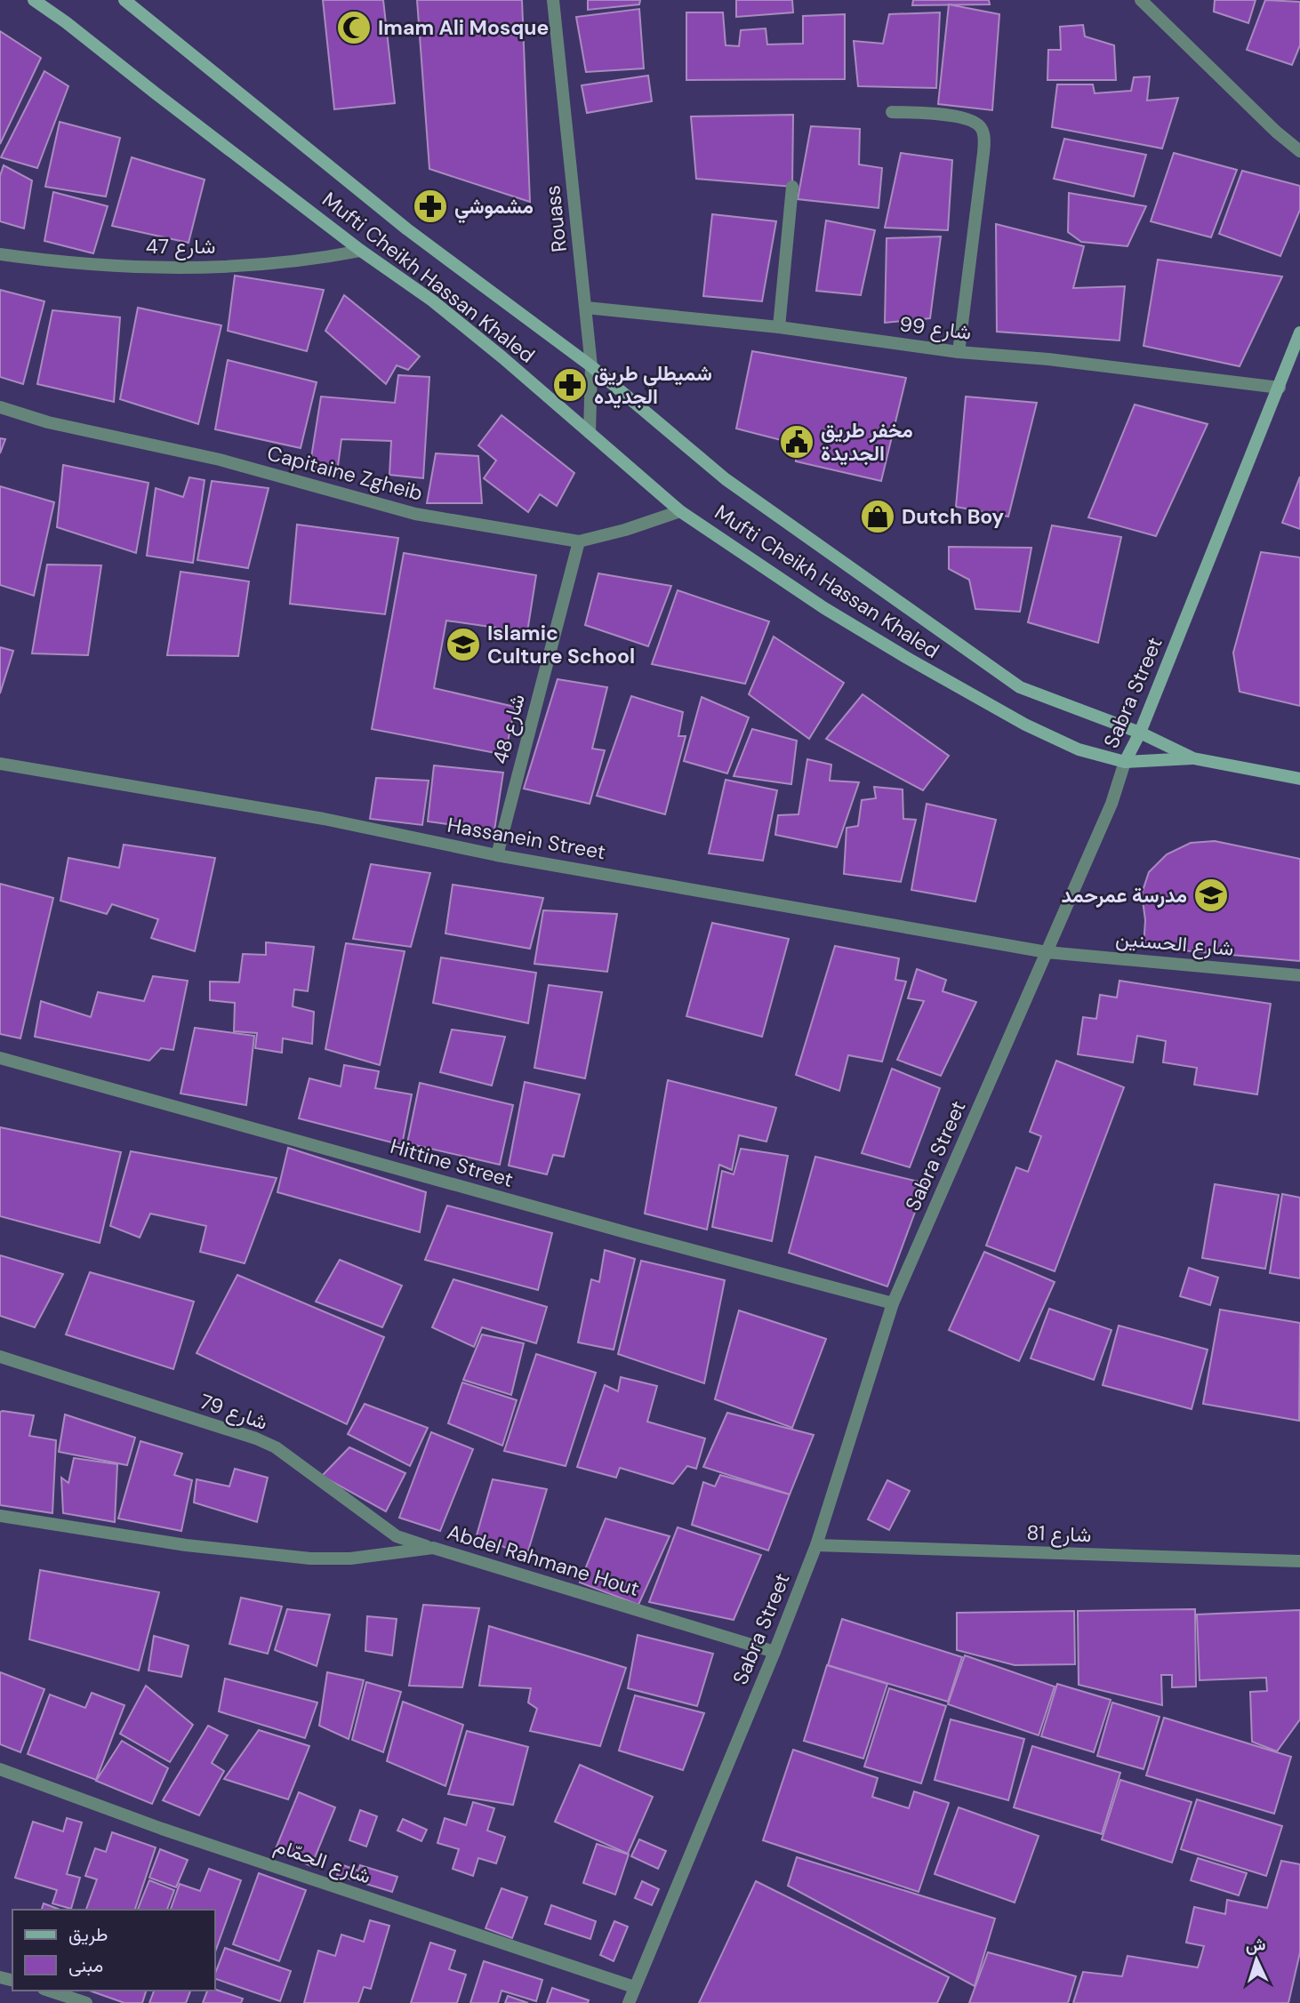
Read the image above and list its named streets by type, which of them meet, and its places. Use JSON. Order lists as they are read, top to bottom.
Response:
{
  "streets": {
    "main road": ["Mufti Cheikh Hassan Khaled", "Sabra Street"],
    "street": [
      "Rouass",
      "شارع 47",
      "شارع 99",
      "Capitaine Zgheib",
      "شارع 48",
      "Hassanein Street",
      "شارع الحسنين",
      "Hittine Street",
      "شارع 79",
      "شارع 81",
      "Abdel Rahmane Hout",
      "شارع الحمّام"
    ]
  },
  "crossings": [
    ["Rouass", "Mufti Cheikh Hassan Khaled"],
    ["Rouass", "شارع 99"],
    ["شارع 47", "Mufti Cheikh Hassan Khaled"],
    ["Mufti Cheikh Hassan Khaled", "Capitaine Zgheib"],
    ["Mufti Cheikh Hassan Khaled", "Sabra Street"],
    ["شارع 99", "Sabra Street"],
    ["Capitaine Zgheib", "شارع 48"],
    ["Sabra Street", "Hassanein Street"],
    ["Sabra Street", "شارع الحسنين"],
    ["Sabra Street", "Hittine Street"],
    ["Sabra Street", "شارع 81"],
    ["Sabra Street", "Abdel Rahmane Hout"],
    ["Sabra Street", "شارع الحمّام"],
    ["شارع 48", "Hassanein Street"],
    ["Hassanein Street", "شارع الحسنين"],
    ["شارع 79", "Abdel Rahmane Hout"]
  ],
  "places": {
    "mosque": ["Imam Ali Mosque"],
    "pharmacy": ["مشموشي", "شميطلي طريق الجديده"],
    "public building": ["مخفر طريق الجديدة"],
    "shop": ["Dutch Boy"],
    "school or university": ["Islamic Culture School", "مدرسة عمرحمد"]
  },
  "legend": ["طريق", "مبنى"],
  "north": "top"
}
